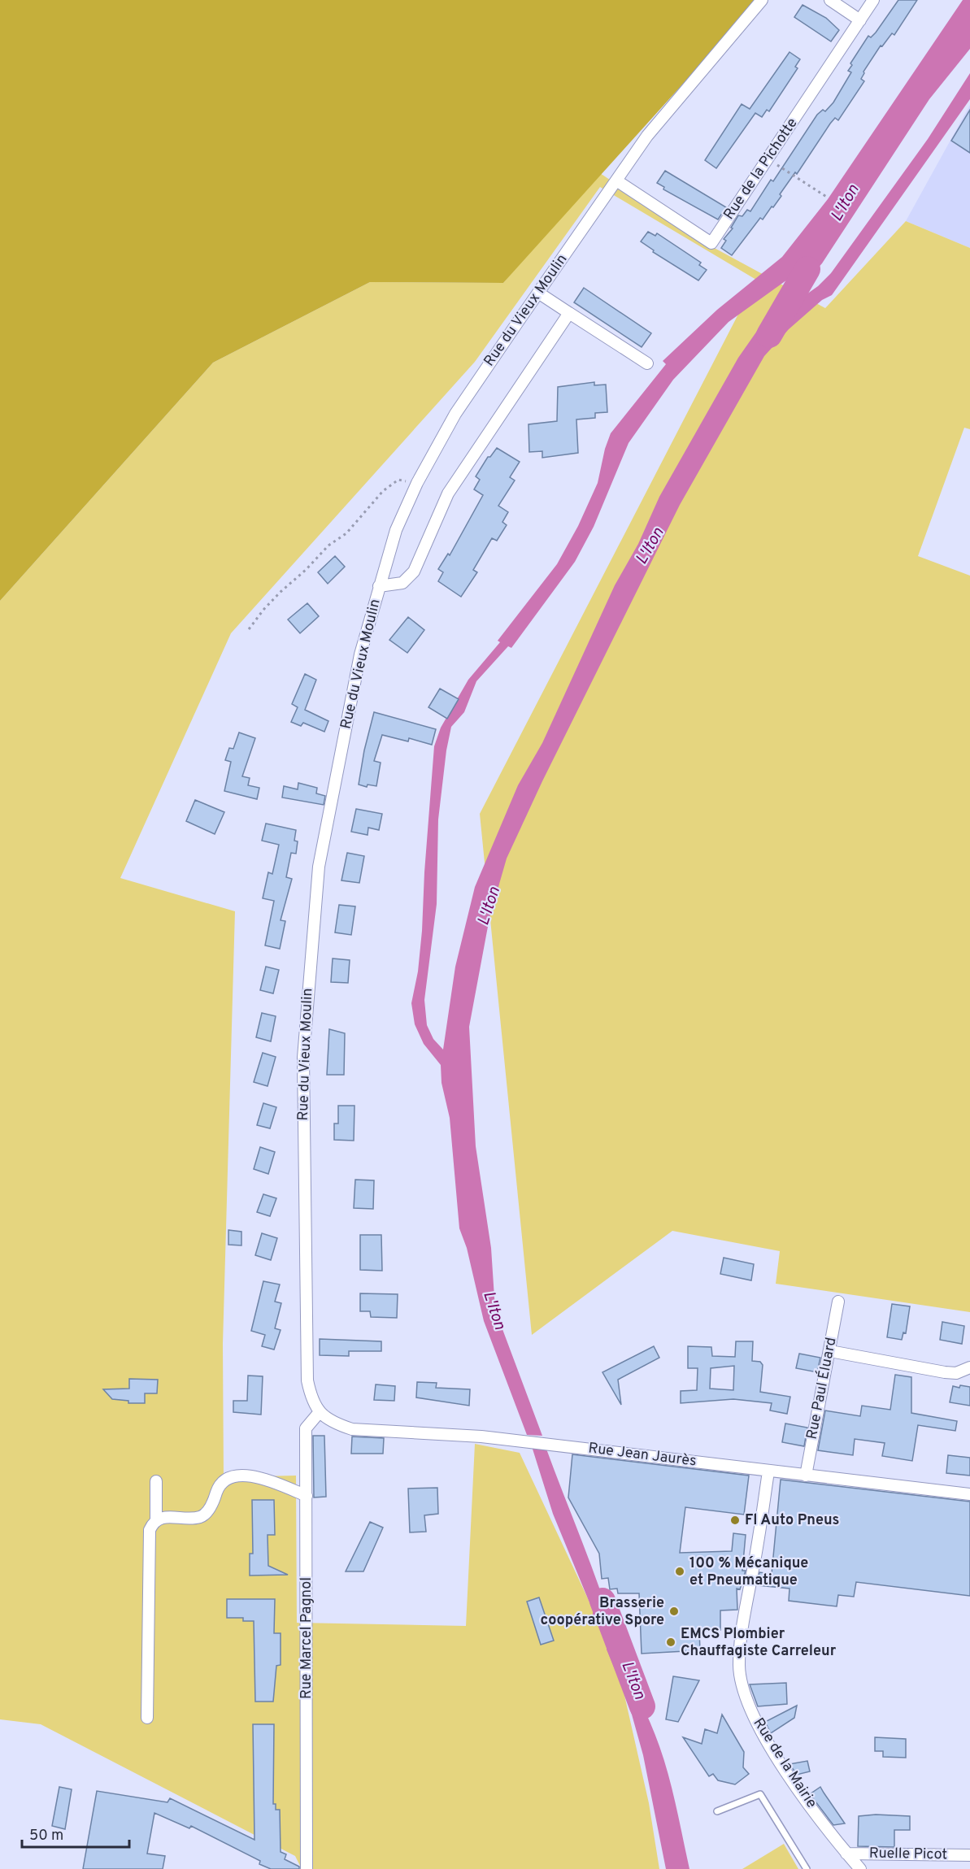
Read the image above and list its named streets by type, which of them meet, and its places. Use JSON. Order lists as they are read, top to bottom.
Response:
{
  "streets": {
    "street": [
      "Rue de la Pichotte",
      "Rue du Vieux Moulin",
      "Rue Paul Éluard",
      "Rue Jean Jaurès",
      "Rue Marcel Pagnol",
      "Rue de la Mairie",
      "Ruelle Picot"
    ]
  },
  "crossings": [
    ["Rue de la Pichotte", "Rue du Vieux Moulin"],
    ["Rue du Vieux Moulin", "Rue Jean Jaurès"],
    ["Rue du Vieux Moulin", "Rue Marcel Pagnol"],
    ["Rue Paul Éluard", "Rue Jean Jaurès"],
    ["Rue Jean Jaurès", "Rue Marcel Pagnol"],
    ["Rue Jean Jaurès", "Rue de la Mairie"],
    ["Rue de la Mairie", "Ruelle Picot"]
  ],
  "water": ["L'Iton"],
  "places": [
    "Fl Auto Pneus",
    "100 % Mécanique et Pneumatique",
    "Brasserie coopérative Spore",
    "EMCS Plombier Chauffagiste Carreleur"
  ],
  "scale_bar": "50 m"
}
